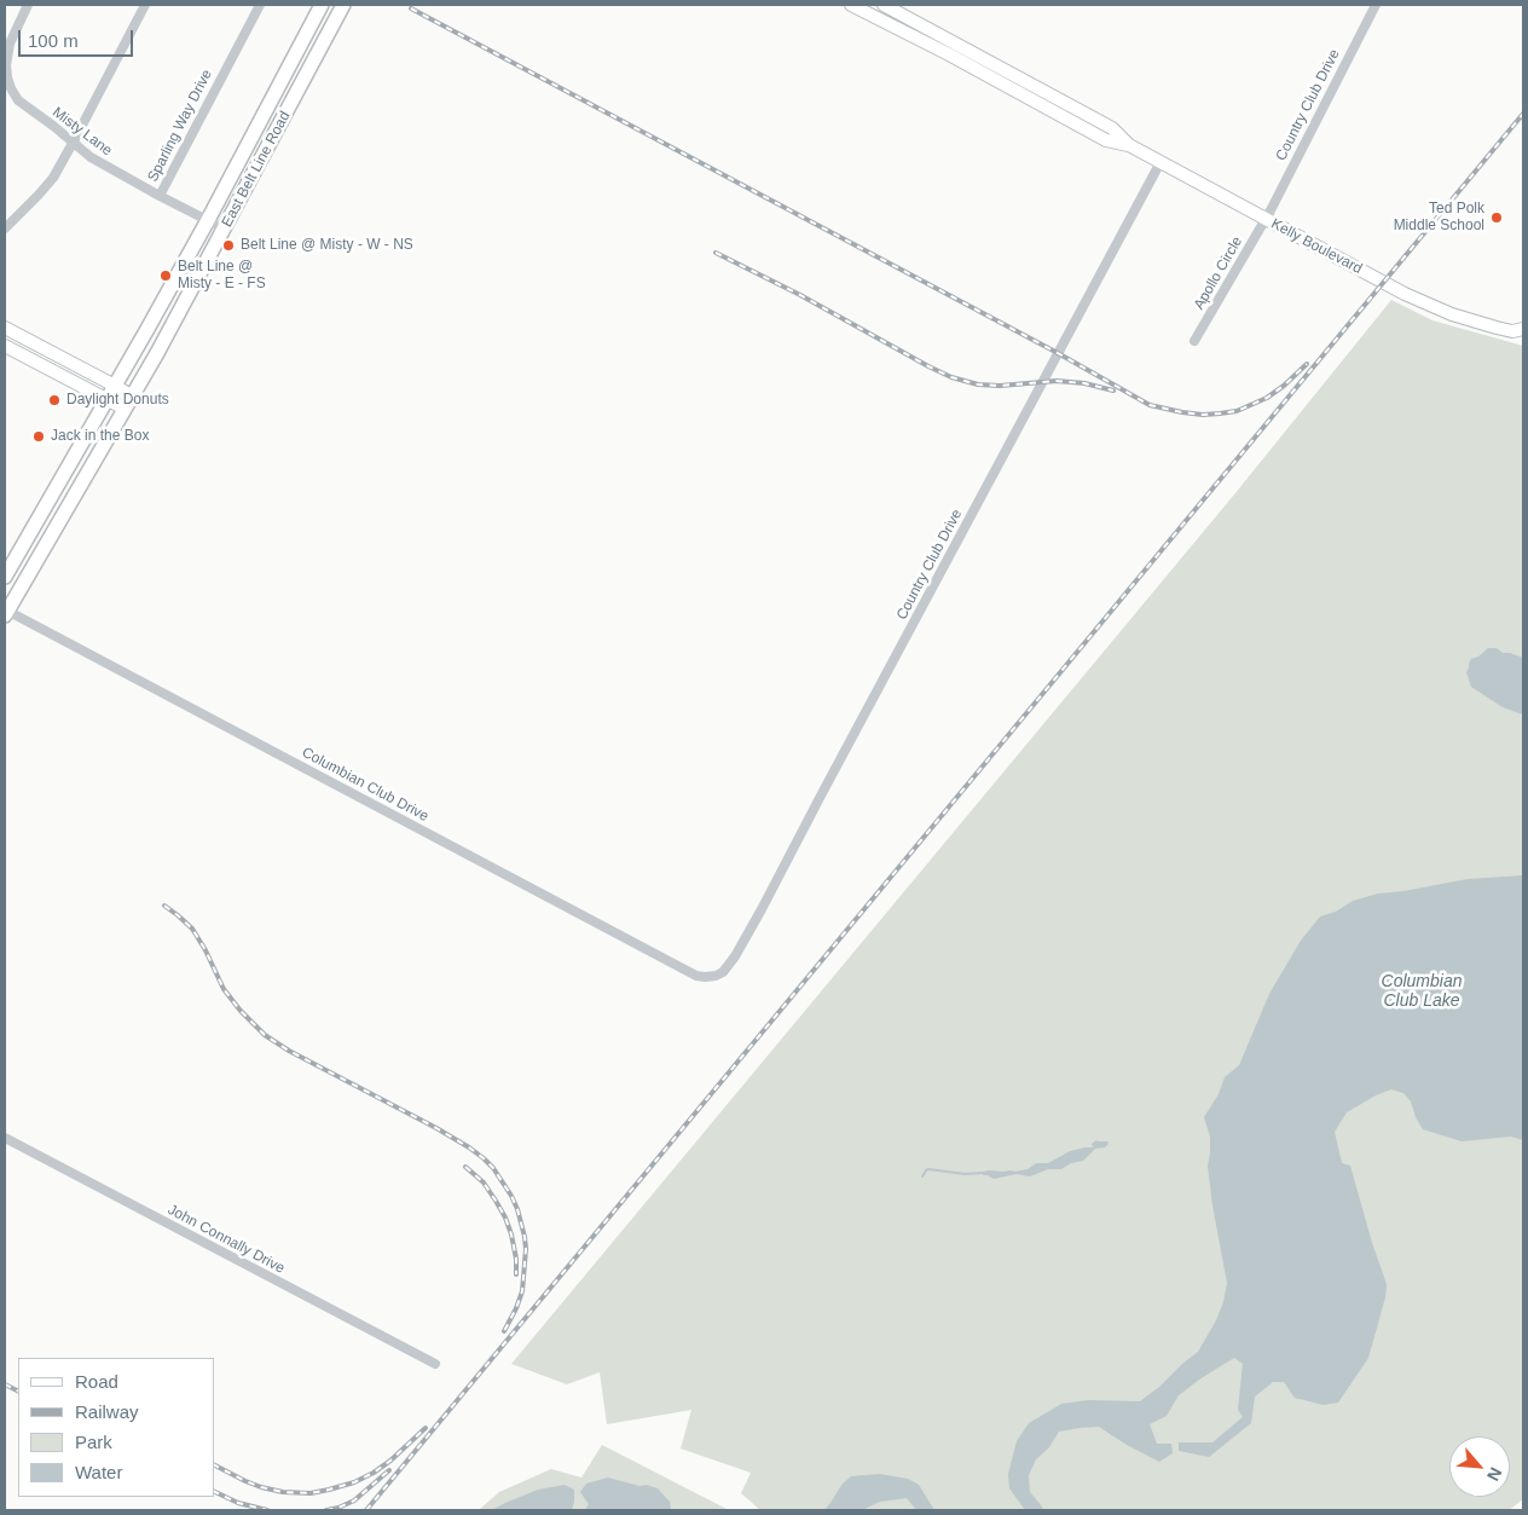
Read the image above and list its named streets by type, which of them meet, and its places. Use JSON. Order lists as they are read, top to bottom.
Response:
{
  "streets": {
    "main road": ["East Belt Line Road"],
    "street": [
      "Country Club Drive",
      "Sparling Way Drive",
      "Misty Lane",
      "Kelly Boulevard",
      "Apollo Circle",
      "Columbian Club Drive",
      "John Connally Drive"
    ]
  },
  "crossings": [
    ["Country Club Drive", "Kelly Boulevard"],
    ["Country Club Drive", "Apollo Circle"],
    ["Country Club Drive", "Columbian Club Drive"],
    ["Sparling Way Drive", "Misty Lane"],
    ["Misty Lane", "East Belt Line Road"],
    ["East Belt Line Road", "Columbian Club Drive"],
    ["Kelly Boulevard", "Apollo Circle"]
  ],
  "water": ["Columbian Club Lake"],
  "places": [
    "Ted Polk Middle School",
    "Belt Line @ Misty - W - NS",
    "Belt Line @ Misty - E - FS",
    "Daylight Donuts",
    "Jack in the Box"
  ],
  "legend": [
    "Road",
    "Railway",
    "Park",
    "Water"
  ],
  "scale_bar": "100 m",
  "north": "bottom right"
}
